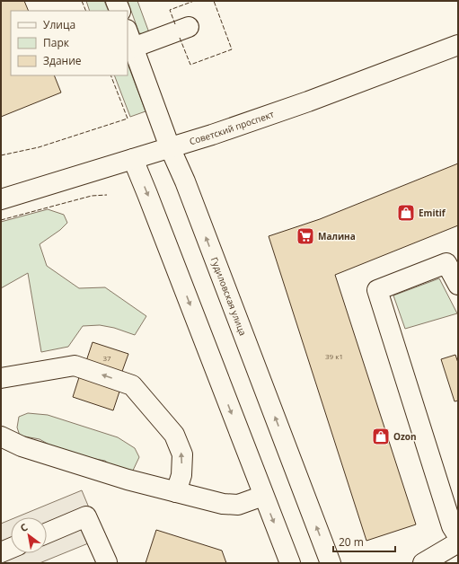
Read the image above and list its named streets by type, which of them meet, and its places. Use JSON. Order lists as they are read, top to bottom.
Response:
{
  "streets": {
    "street": ["Советский проспект", "Гудиловская улица"]
  },
  "crossings": [
    ["Советский проспект", "Гудиловская улица"]
  ],
  "places": {
    "shop": ["Emitif", "Ozon"],
    "supermarket": ["Малина"]
  },
  "house_numbers": ["39 к1", "37"],
  "legend": ["Улица", "Парк", "Здание"],
  "scale_bar": "20 m",
  "north": "top left"
}
